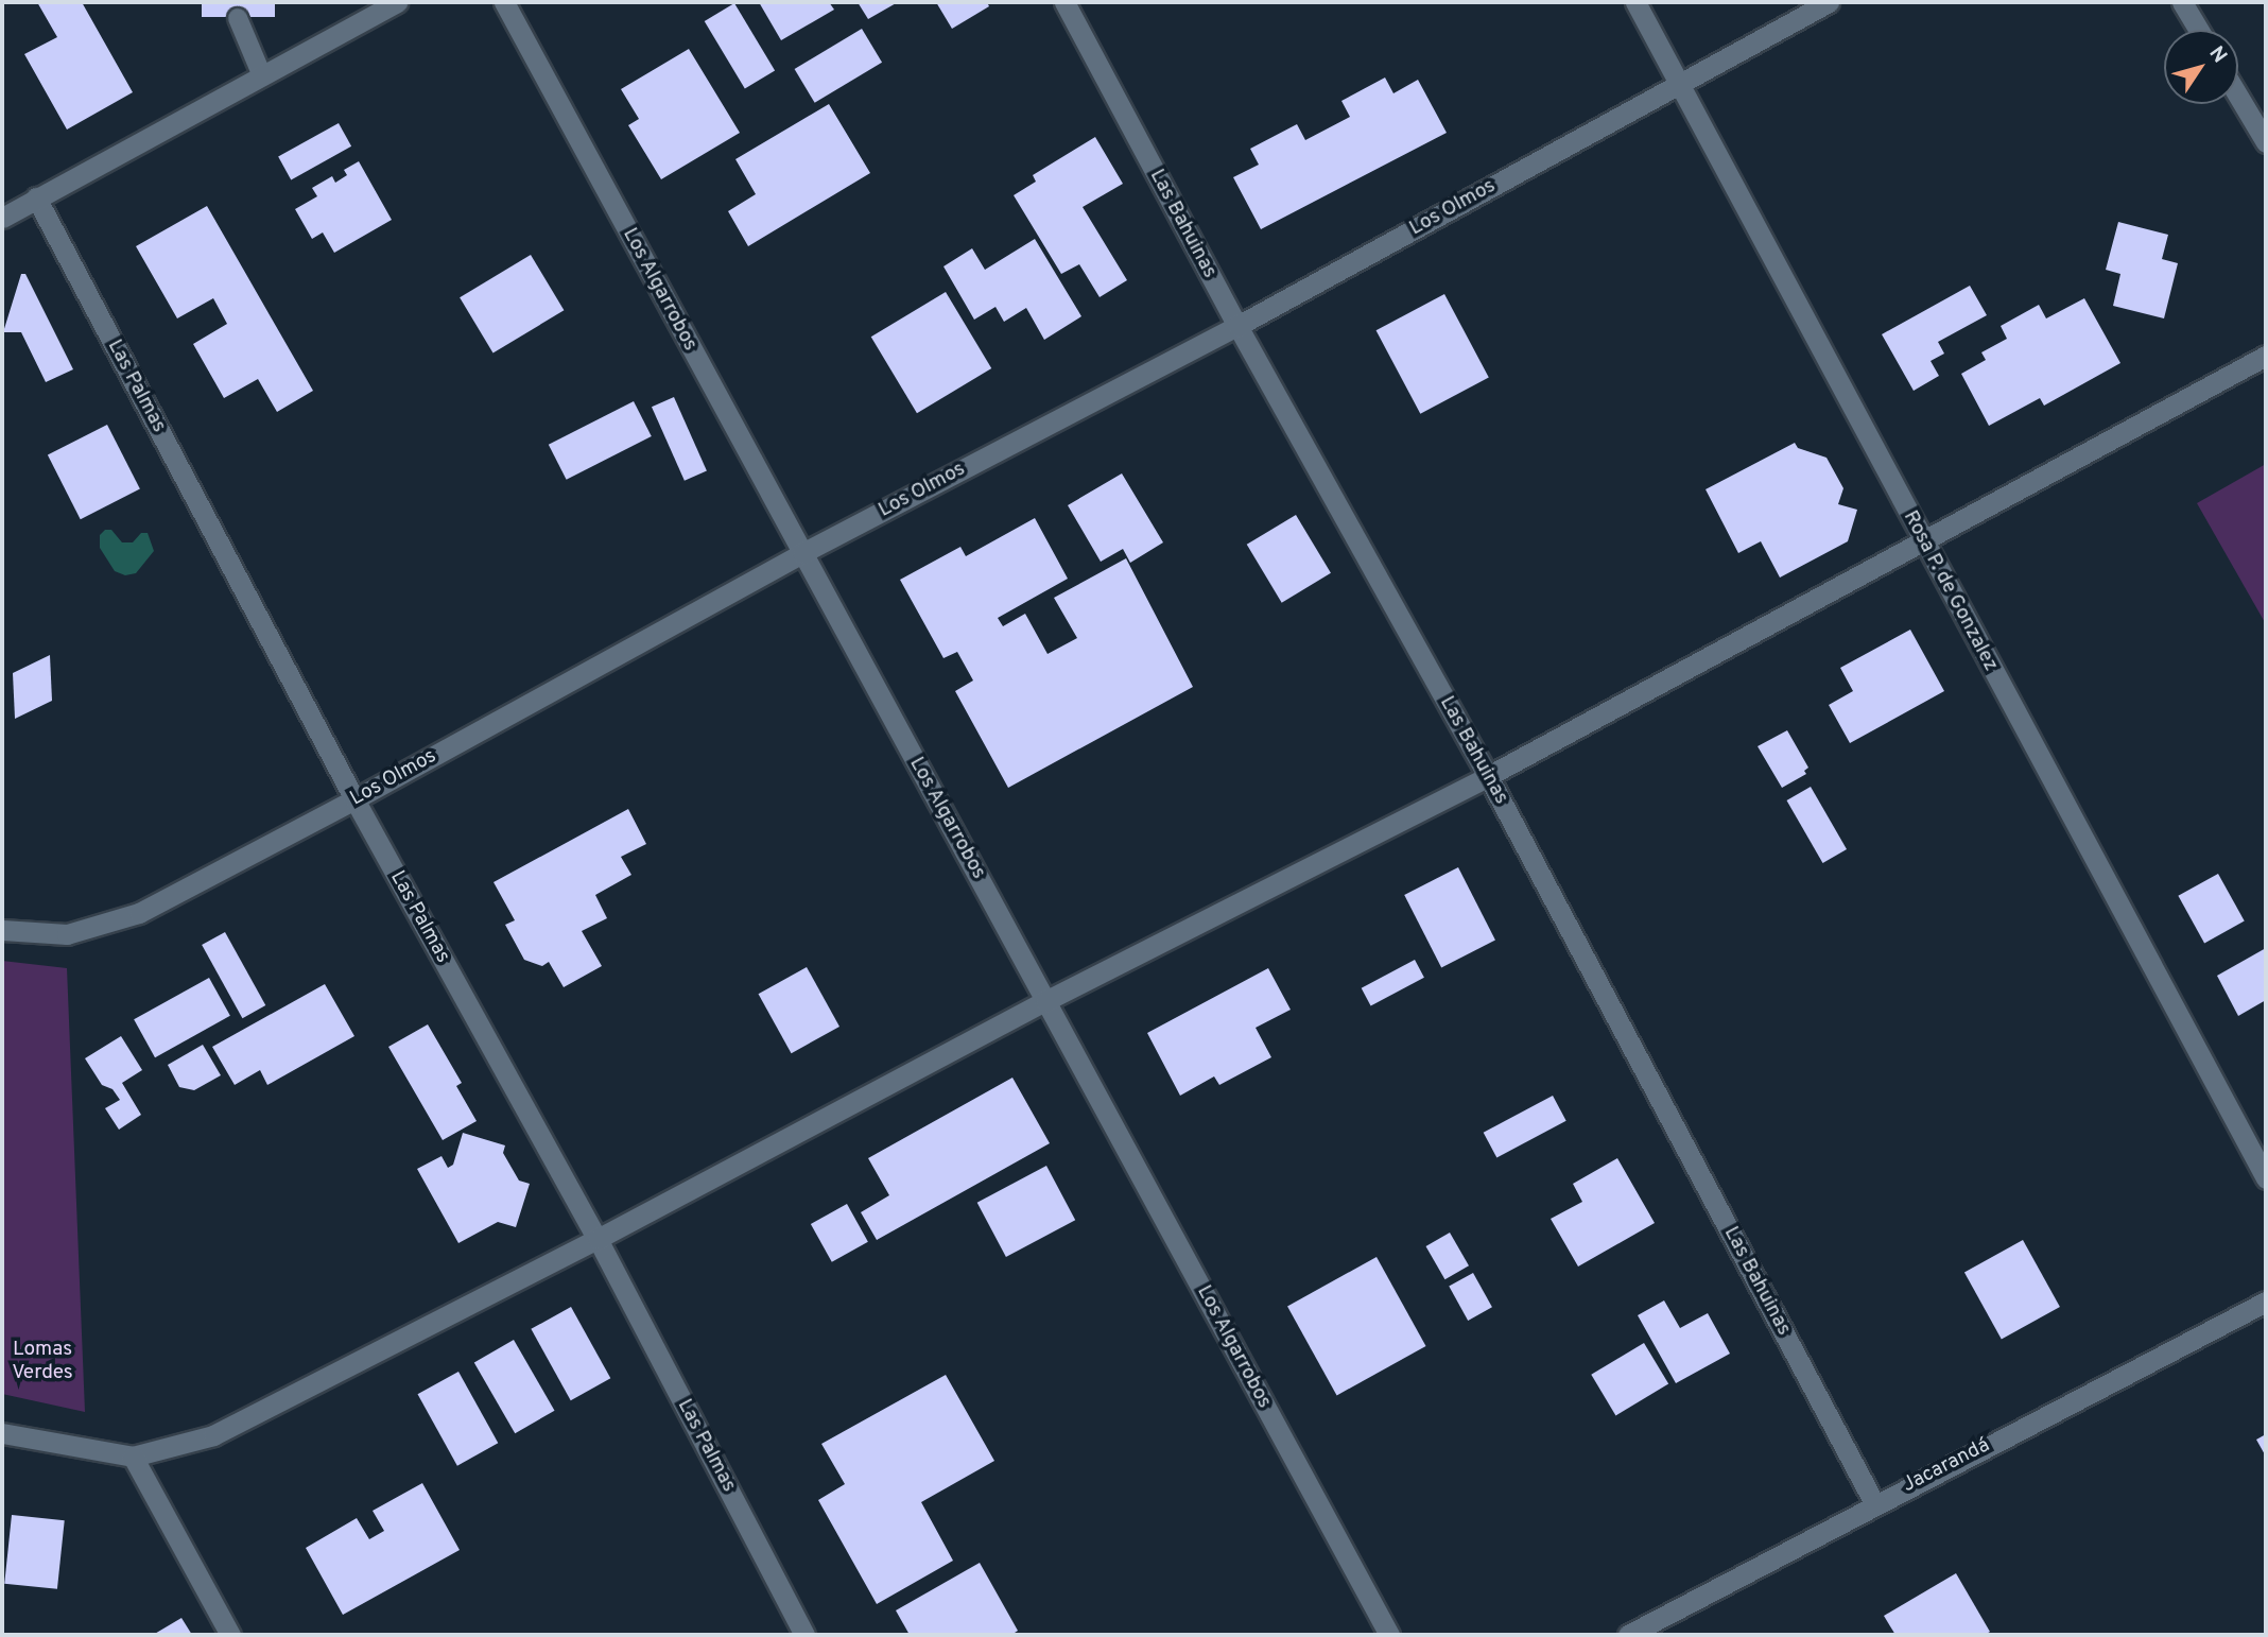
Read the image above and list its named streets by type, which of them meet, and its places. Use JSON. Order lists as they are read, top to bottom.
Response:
{
  "streets": {
    "street": [
      "Los Olmos",
      "Las Bahuinas",
      "Los Algarrobos",
      "Las Palmas",
      "Rosa P. de Gonzalez",
      "Jacarandá"
    ]
  },
  "crossings": [
    ["Los Olmos", "Las Bahuinas"],
    ["Los Olmos", "Los Algarrobos"],
    ["Los Olmos", "Las Palmas"],
    ["Los Olmos", "Rosa P. de Gonzalez"],
    ["Las Bahuinas", "Jacarandá"]
  ],
  "parks": ["Lomas Verdes"],
  "north": "top right"
}
